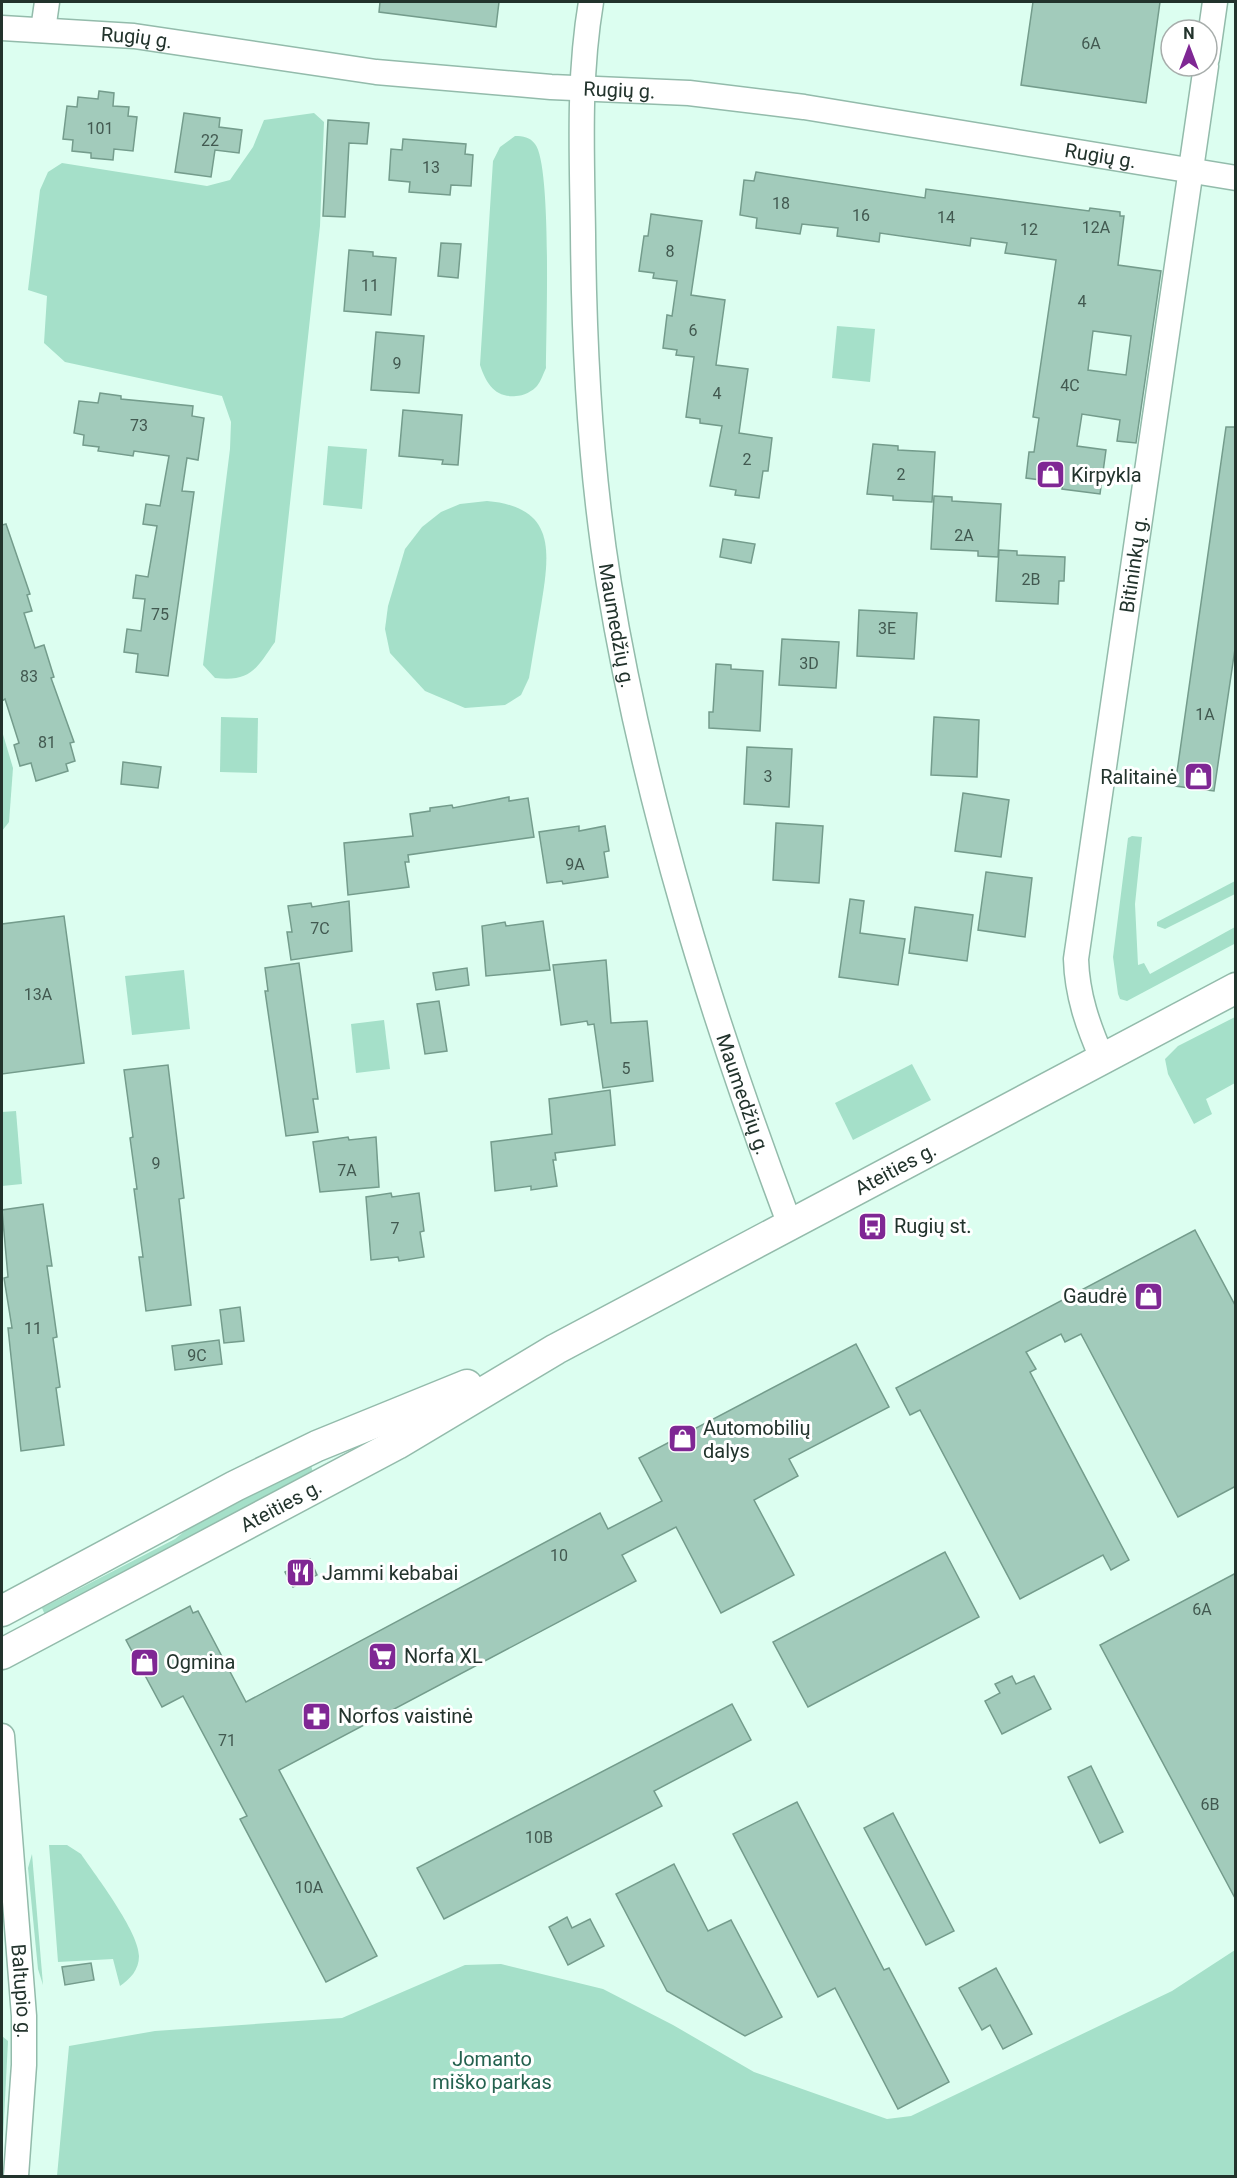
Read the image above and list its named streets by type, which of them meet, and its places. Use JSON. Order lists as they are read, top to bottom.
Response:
{
  "streets": {
    "main road": ["Ateities g."],
    "street": [
      "Rugių g.",
      "Bitininkų g.",
      "Maumedžių g.",
      "Baltupio g."
    ]
  },
  "crossings": [
    ["Rugių g.", "Bitininkų g."],
    ["Rugių g.", "Maumedžių g."],
    ["Bitininkų g.", "Ateities g."],
    ["Maumedžių g.", "Ateities g."]
  ],
  "parks": ["Jomanto miško parkas"],
  "places": {
    "shop": [
      "Kirpykla",
      "Ralitainė",
      "Gaudrė",
      "Automobilių dalys",
      "Ogmina"
    ],
    "bus stop": ["Rugių st."],
    "restaurant": ["Jammi kebabai"],
    "supermarket": ["Norfa XL"],
    "pharmacy": ["Norfos vaistinė"]
  },
  "house_numbers": [
    "6A",
    "101",
    "22",
    "13",
    "18",
    "16",
    "14",
    "12A",
    "12",
    "8",
    "11",
    "4",
    "6",
    "9",
    "4C",
    "4",
    "73",
    "2",
    "2",
    "2A",
    "2B",
    "75",
    "3E",
    "3D",
    "83",
    "1A",
    "81",
    "3",
    "9A",
    "7C",
    "13A",
    "5",
    "9",
    "7A",
    "7",
    "11",
    "9C",
    "10",
    "6A",
    "71",
    "6B",
    "10B",
    "10A"
  ],
  "north": "top"
}
